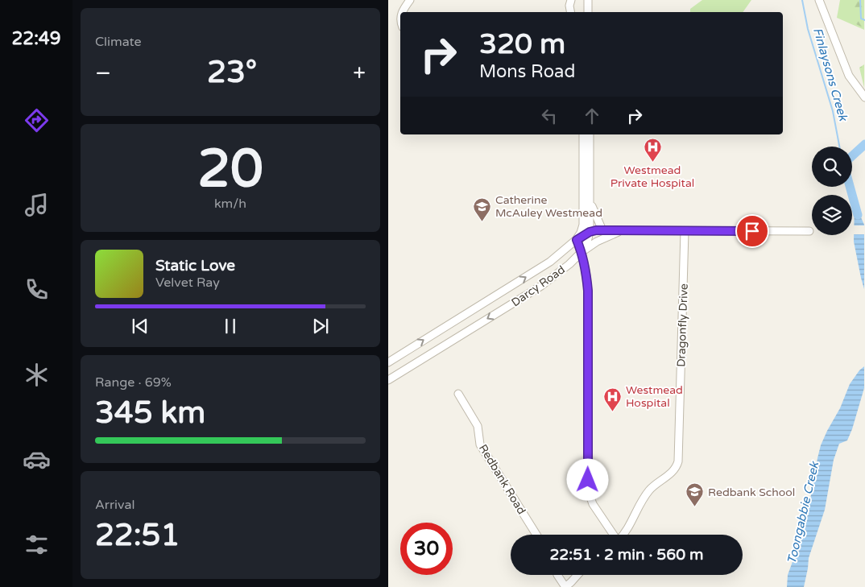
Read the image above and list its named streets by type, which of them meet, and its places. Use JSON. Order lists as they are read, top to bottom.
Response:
{
  "streets": {
    "street": ["Darcy Road", "Dragonfly Drive", "Redbank Road"]
  },
  "water": ["Finlaysons Creek", "Toongabbie Creek"],
  "places": {
    "hospital": ["Westmead Private Hospital", "Westmead Hospital"],
    "school or university": ["Catherine McAuley Westmead", "Redbank School"]
  },
  "page": {
    "tabs": "22:49",
    "tile": [
      "Climate",
      ["20", "km/h"],
      ["Range · 69%", "345 km"],
      ["Arrival", "22:51"]
    ],
    "turn": ["320 m", "Mons Road"],
    "heat": ["−", "23°", "+"],
    "song": ["Static Love", "Velvet Ray"],
    "limit": "30",
    "trip": "22:51 · 2 min · 560 m"
  }
}
